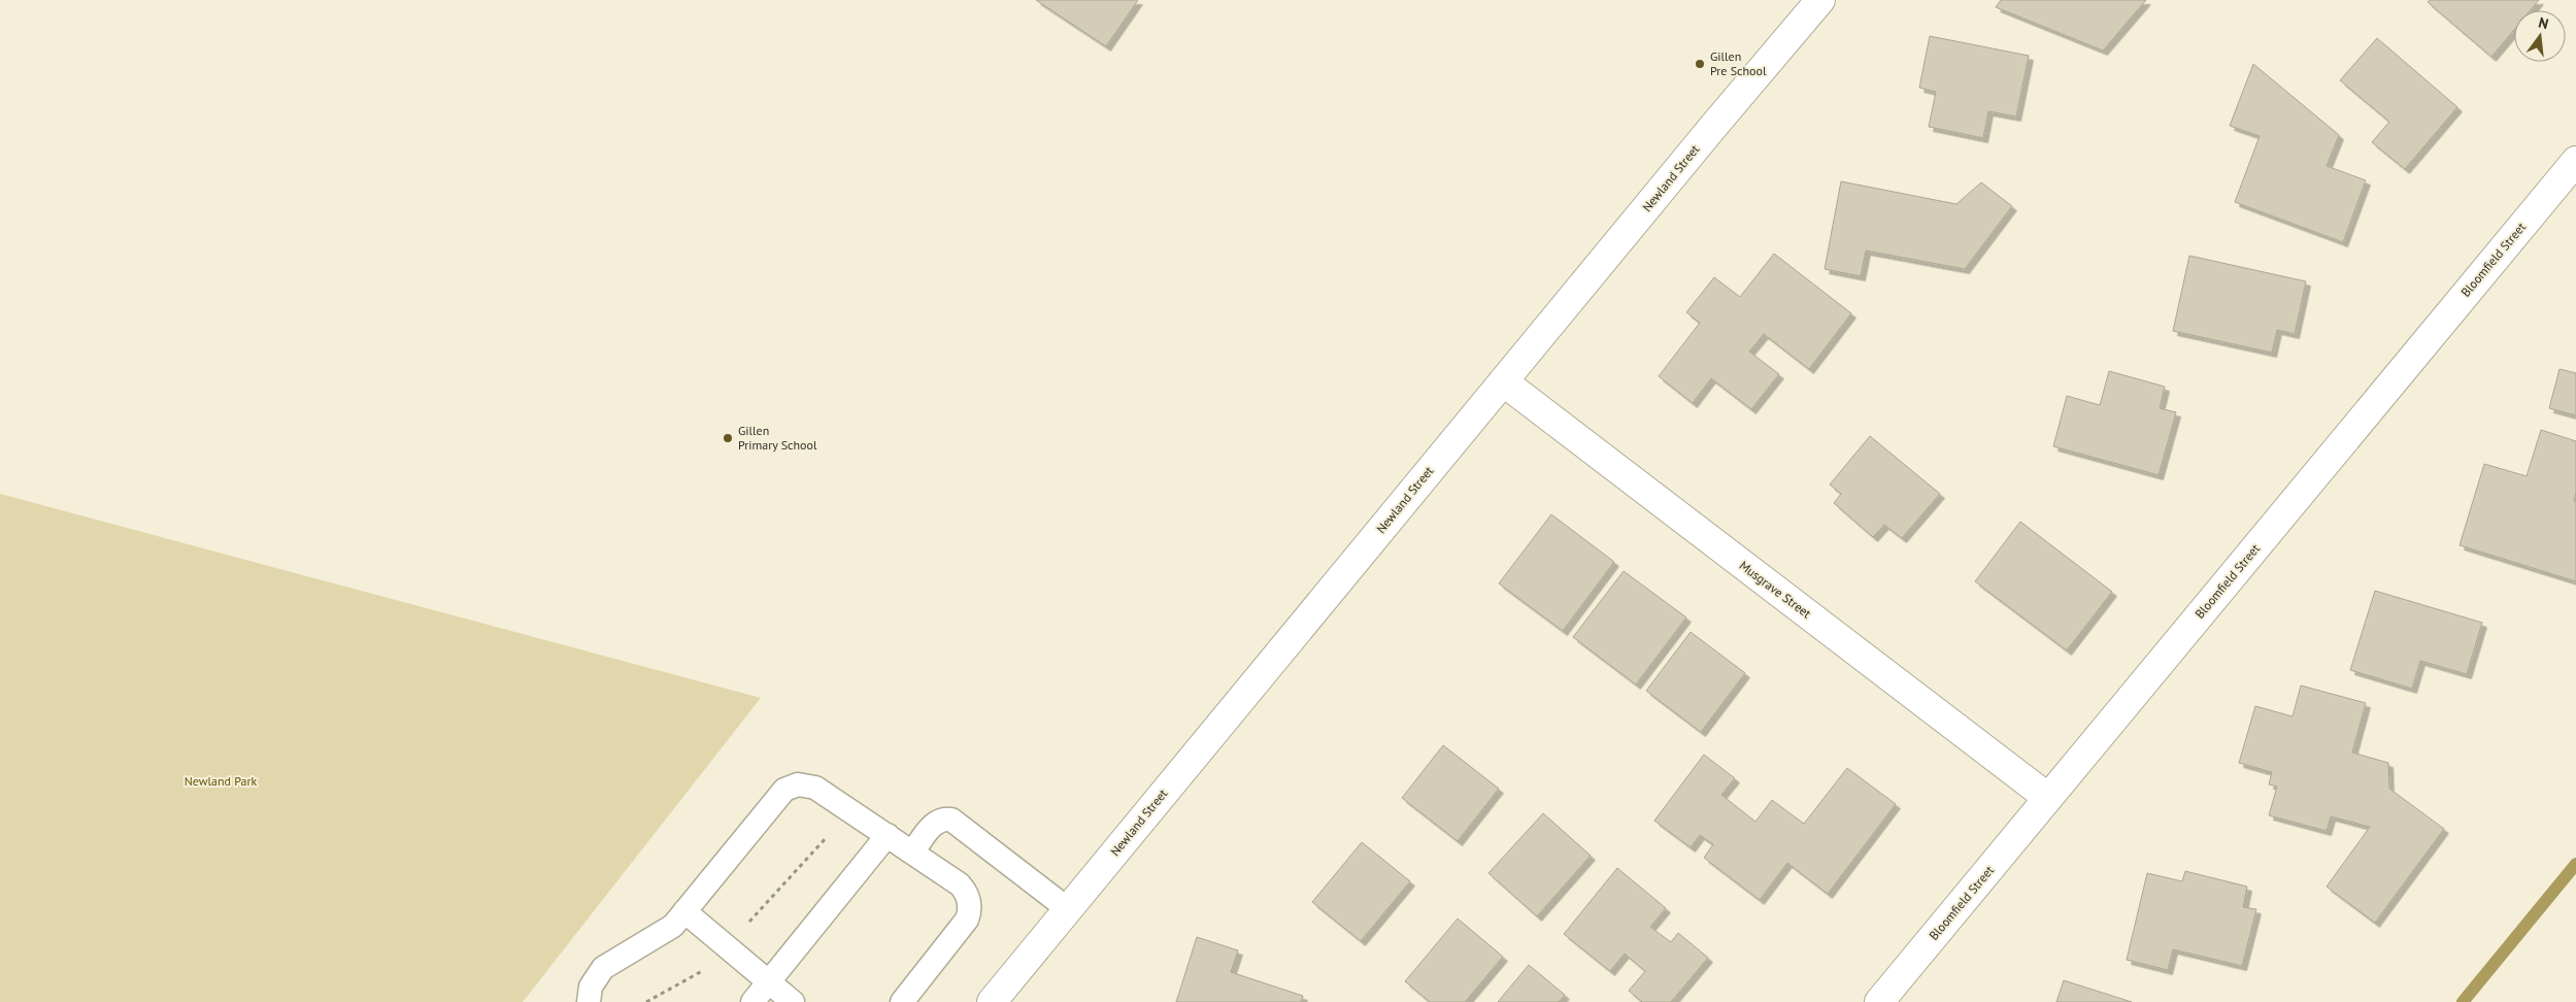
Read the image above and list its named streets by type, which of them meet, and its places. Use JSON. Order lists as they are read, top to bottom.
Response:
{
  "streets": {
    "street": ["Newland Street", "Bloomfield Street", "Musgrave Street"]
  },
  "crossings": [
    ["Newland Street", "Musgrave Street"],
    ["Bloomfield Street", "Musgrave Street"]
  ],
  "parks": ["Newland Park"],
  "places": ["Gillen Pre School", "Gillen Primary School"],
  "north": "top"
}
